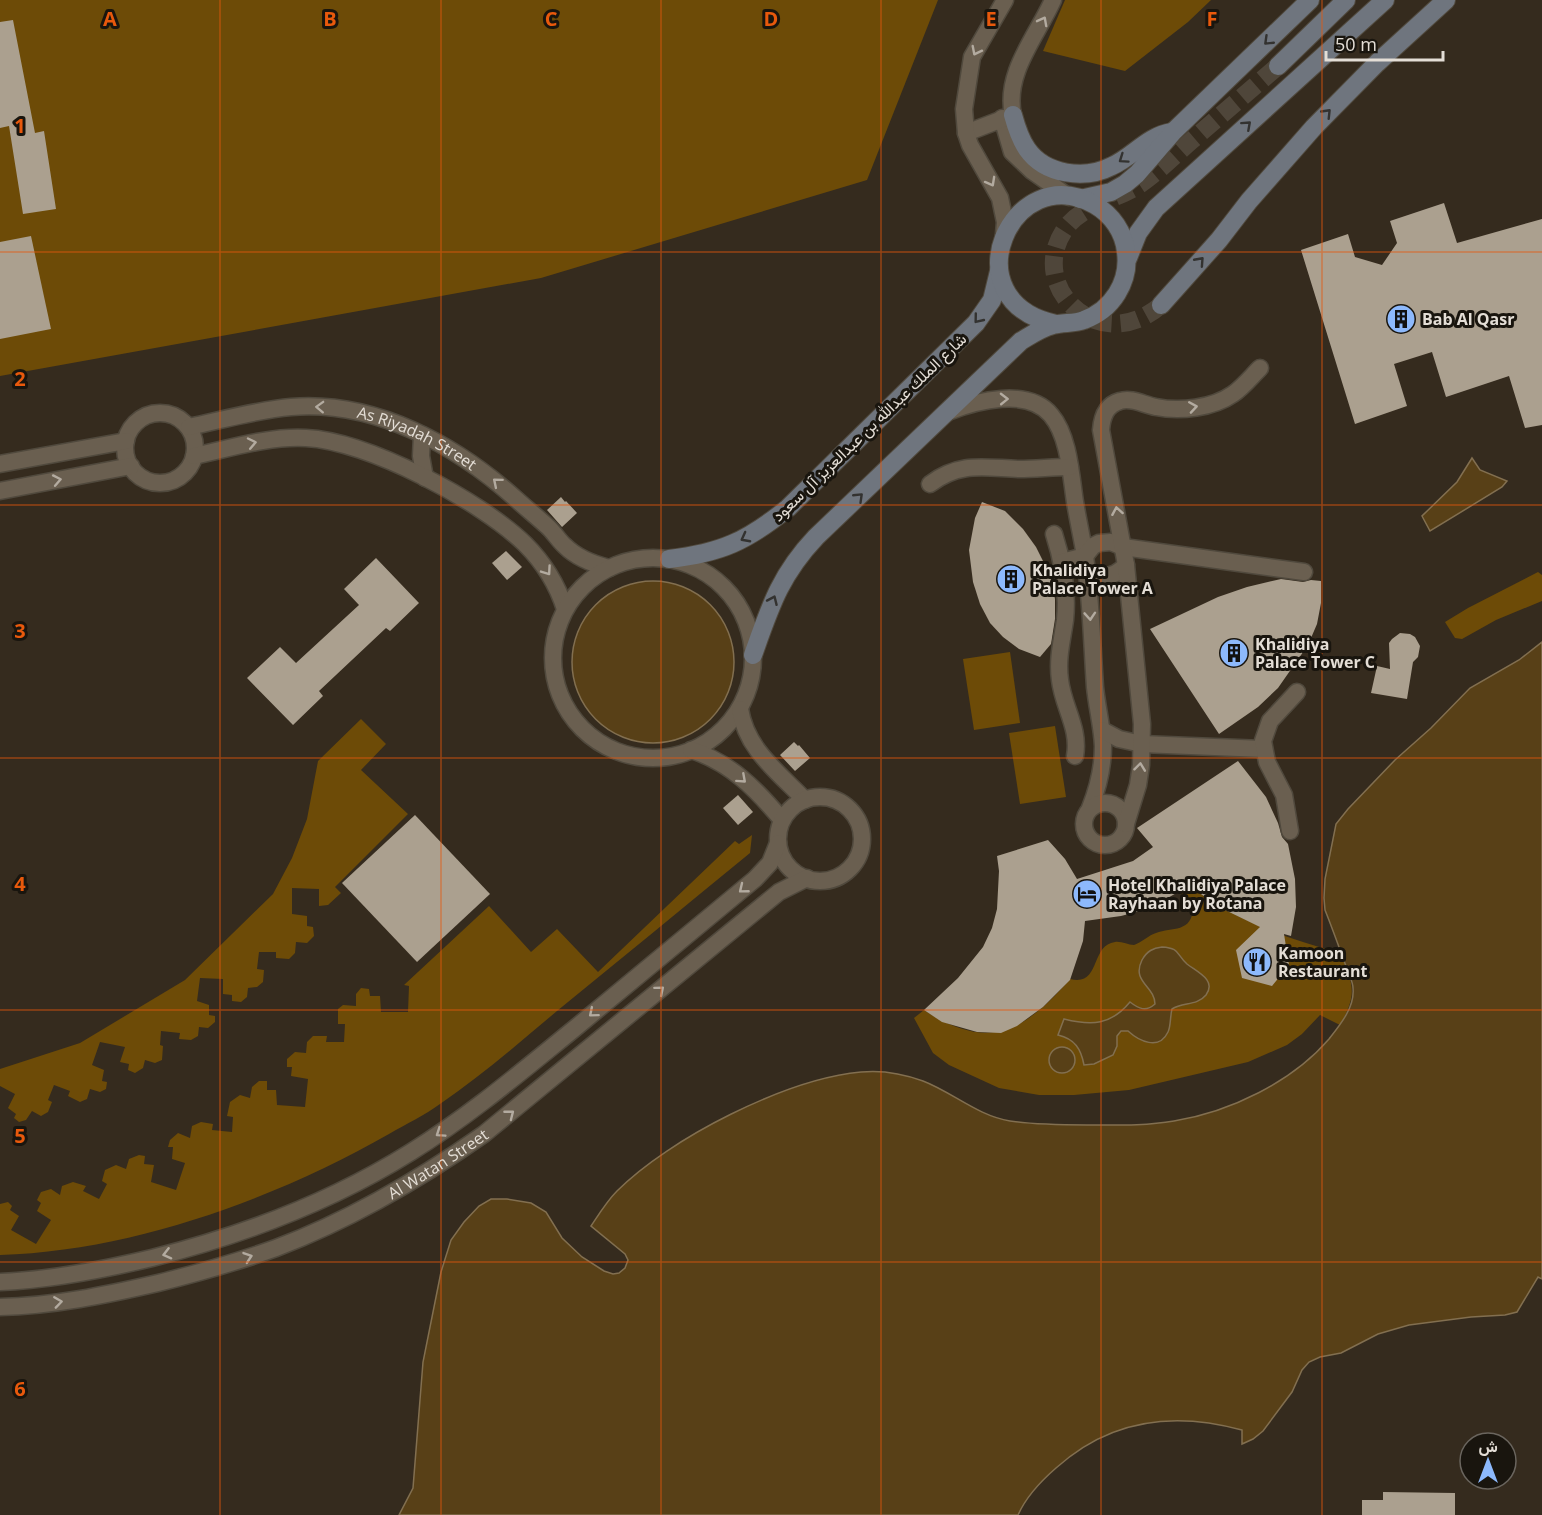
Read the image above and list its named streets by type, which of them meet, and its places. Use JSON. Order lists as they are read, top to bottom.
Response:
{
  "streets": {
    "street": ["شارع الملك عبدالله بن عبدالعزيز آل سعود", "As Riyadah Street", "Al Watan Street"]
  },
  "crossings": [
    ["شارع الملك عبدالله بن عبدالعزيز آل سعود", "As Riyadah Street"]
  ],
  "places": {
    "building": ["Bab Al Qasr", "Khalidiya Palace Tower A", "Khalidiya Palace Tower C"],
    "hotel": ["Hotel Khalidiya Palace Rayhaan by Rotana"],
    "restaurant": ["Kamoon Restaurant"]
  },
  "scale_bar": "50 m",
  "north": "top",
  "grid": {
    "columns": [
      "A",
      "B",
      "C",
      "D",
      "E",
      "F"
    ],
    "rows": [
      "1",
      "2",
      "3",
      "4",
      "5",
      "6"
    ]
  }
}
